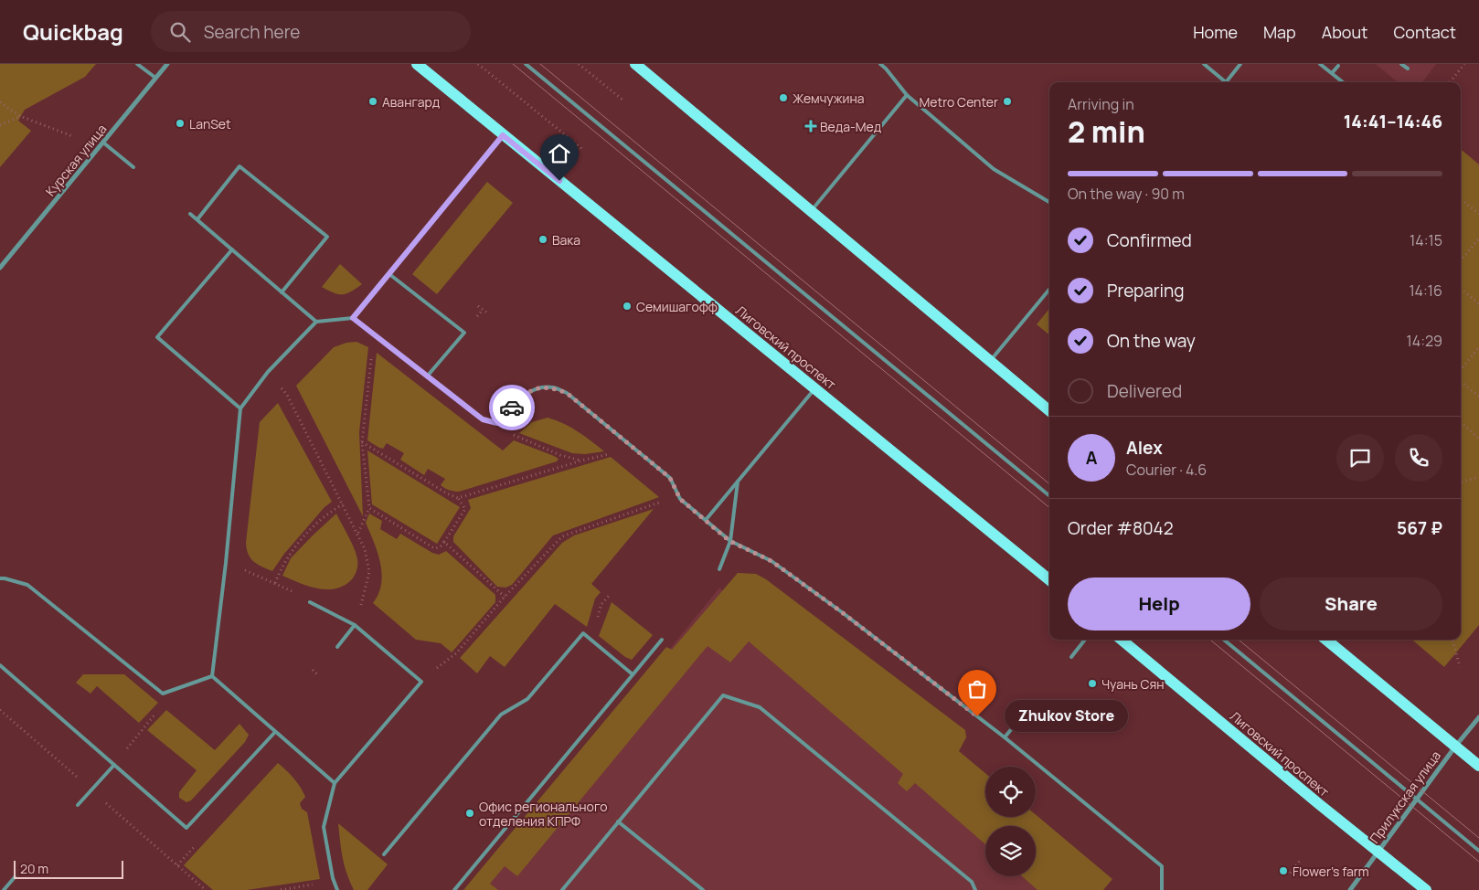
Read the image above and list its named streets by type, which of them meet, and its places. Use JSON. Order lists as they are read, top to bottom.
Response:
{
  "streets": {
    "main road": ["Лиговский проспект"],
    "street": ["Курская улица", "Прилукская улица"]
  },
  "crossings": [
    ["Лиговский проспект", "Прилукская улица"]
  ],
  "places": {
    "other": [
      "Жемчужина",
      "Авангард",
      "Metro Center",
      "LanSet",
      "Вака",
      "Семишагофф",
      "Чуань Сян",
      "Zhukov Store",
      "Офис регионального отделения КПРФ",
      "Flower's farm"
    ],
    "health": ["Веда-Мед"]
  },
  "scale_bar": "20 m",
  "page": {
    "header": "Quickbag",
    "search": "Search here",
    "nav": [
      "Home",
      "Map",
      "About",
      "Contact"
    ],
    "heading": ["2 min", "Arriving in", "14:41–14:46"],
    "panel": [
      "Alex",
      "Courier · 4.6",
      "Order #8042",
      "567 ₽"
    ],
    "bar": "On the way · 90 m",
    "list": [
      ["Confirmed", "14:15"],
      ["Preparing", "14:16"],
      ["On the way", "14:29"],
      "Delivered"
    ],
    "round": "A",
    "buttons": ["Help", "Share"],
    "bubble": "Zhukov Store",
    "scale": "20 m"
  }
}
